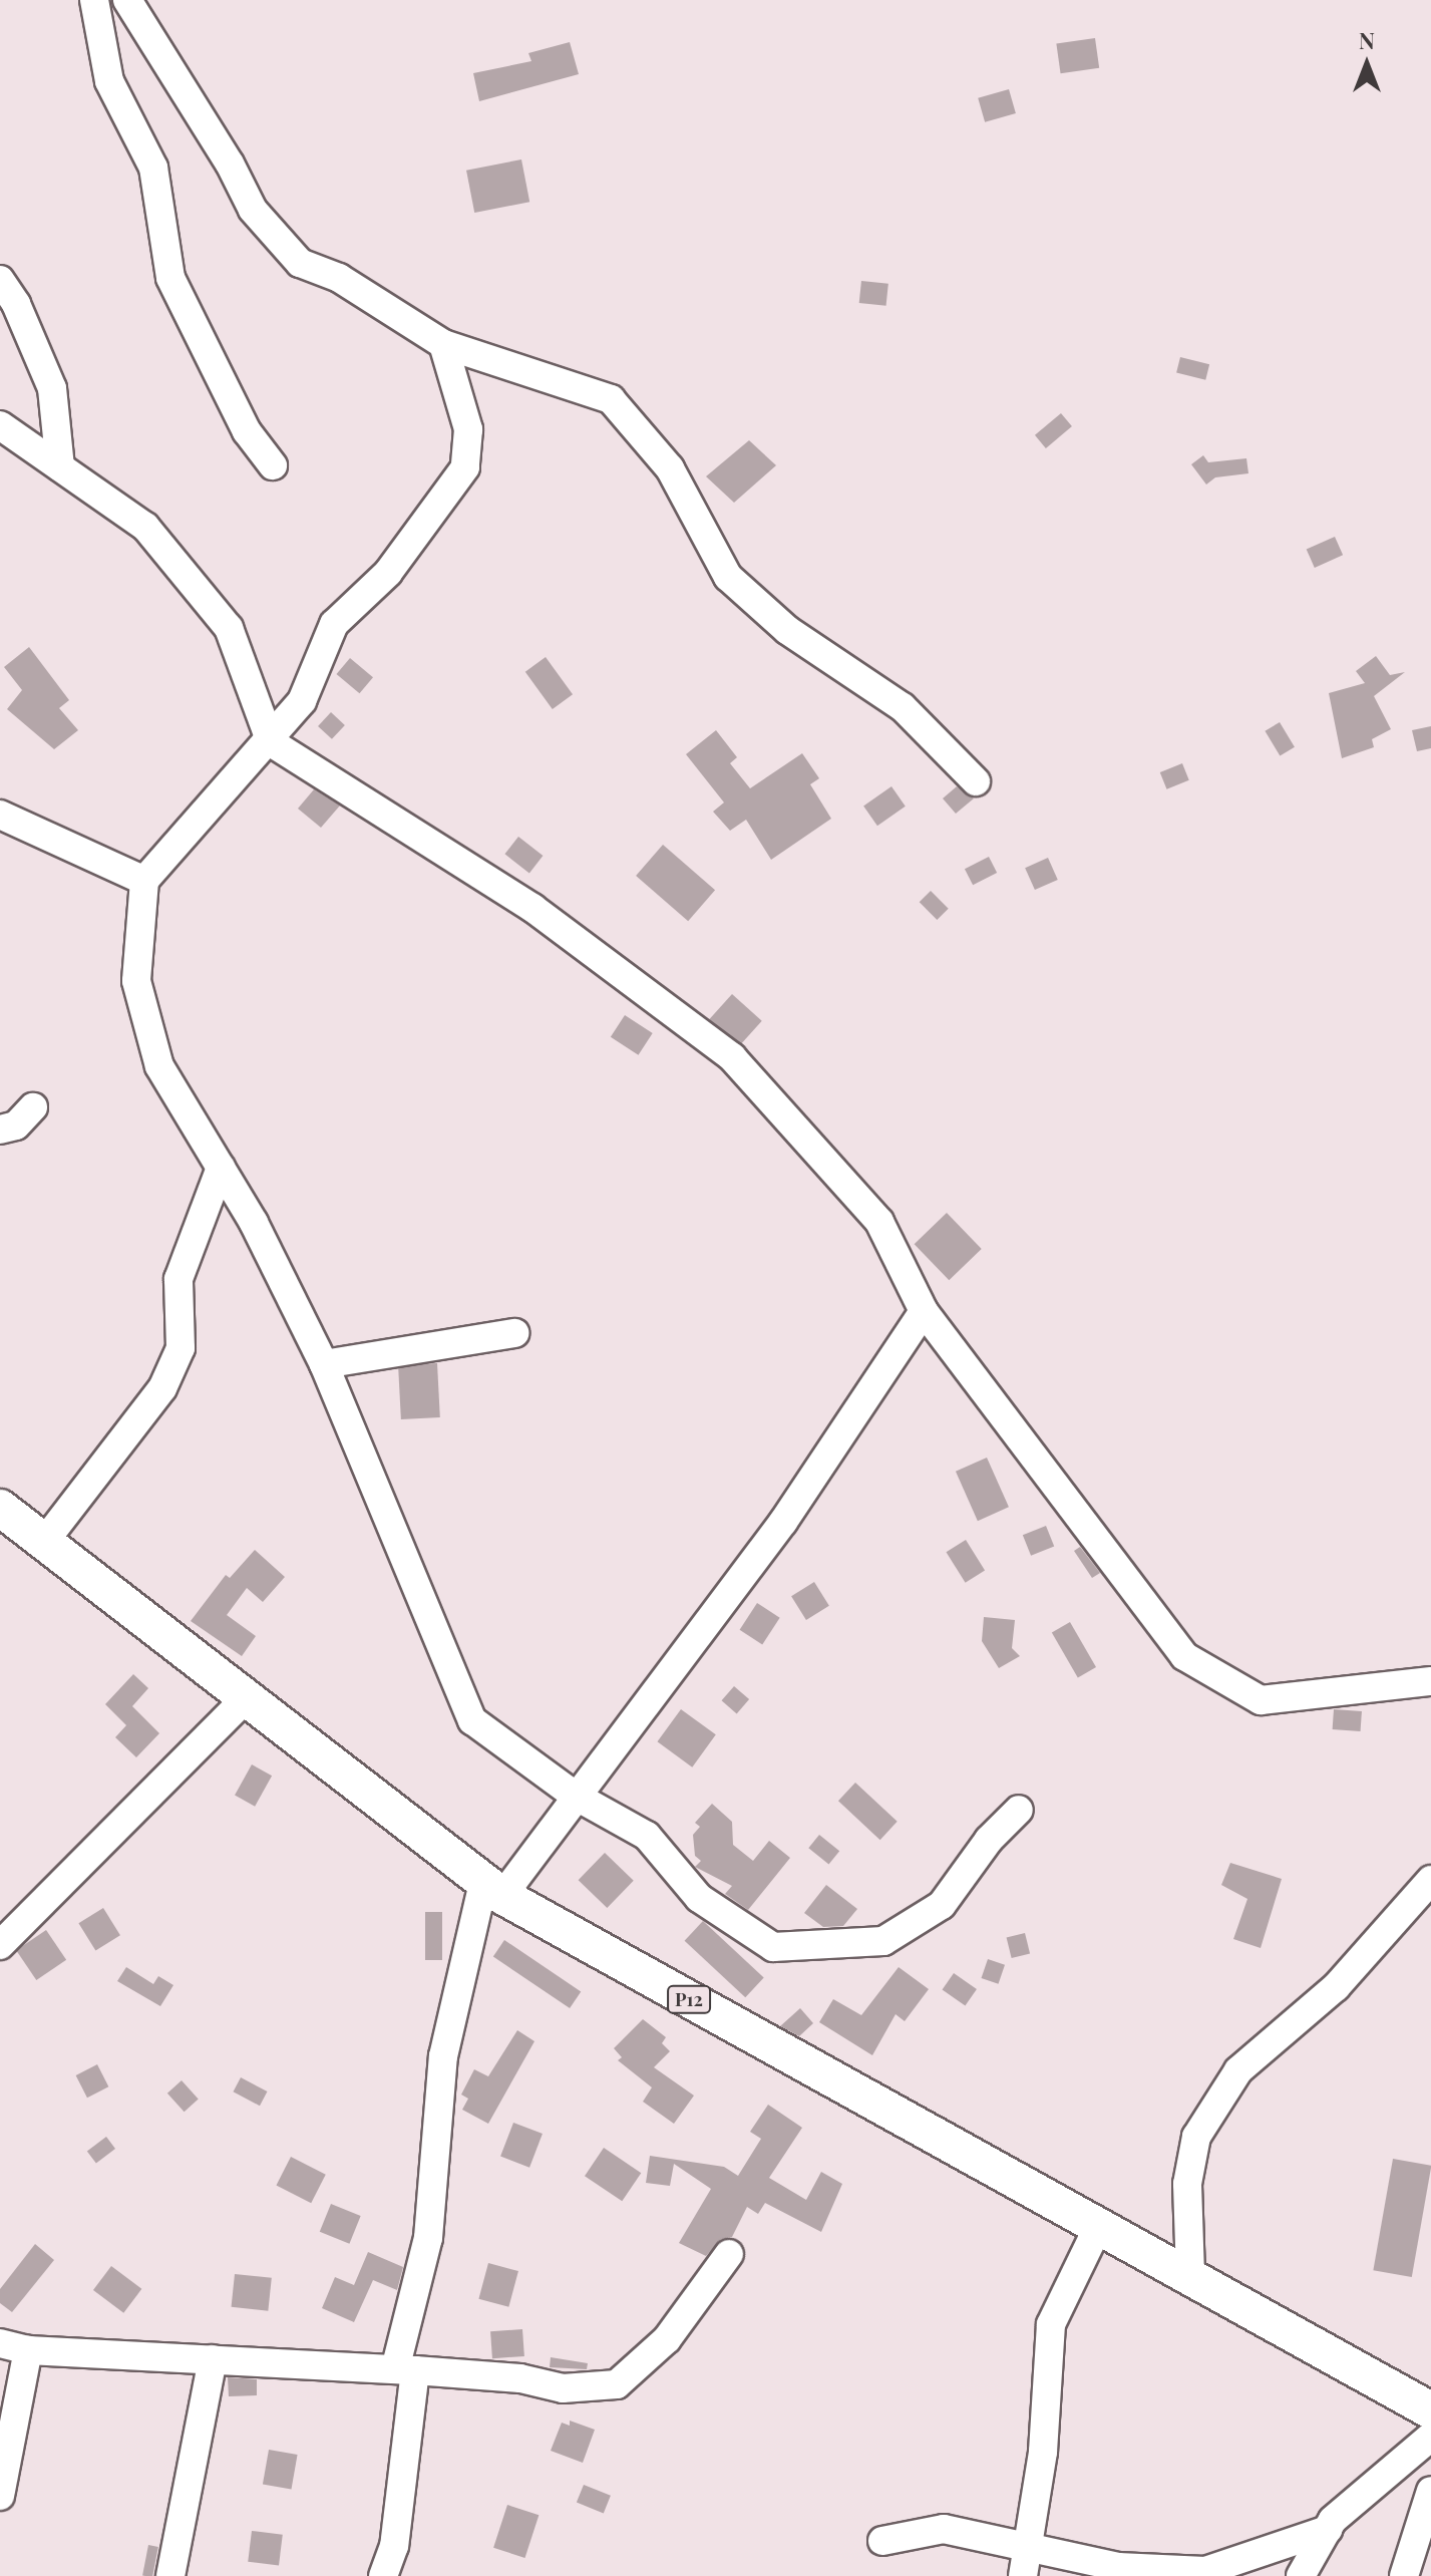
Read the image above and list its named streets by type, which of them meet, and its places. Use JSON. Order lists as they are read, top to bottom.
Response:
{
  "streets": {
    "main road": ["P12"]
  },
  "north": "top"
}
